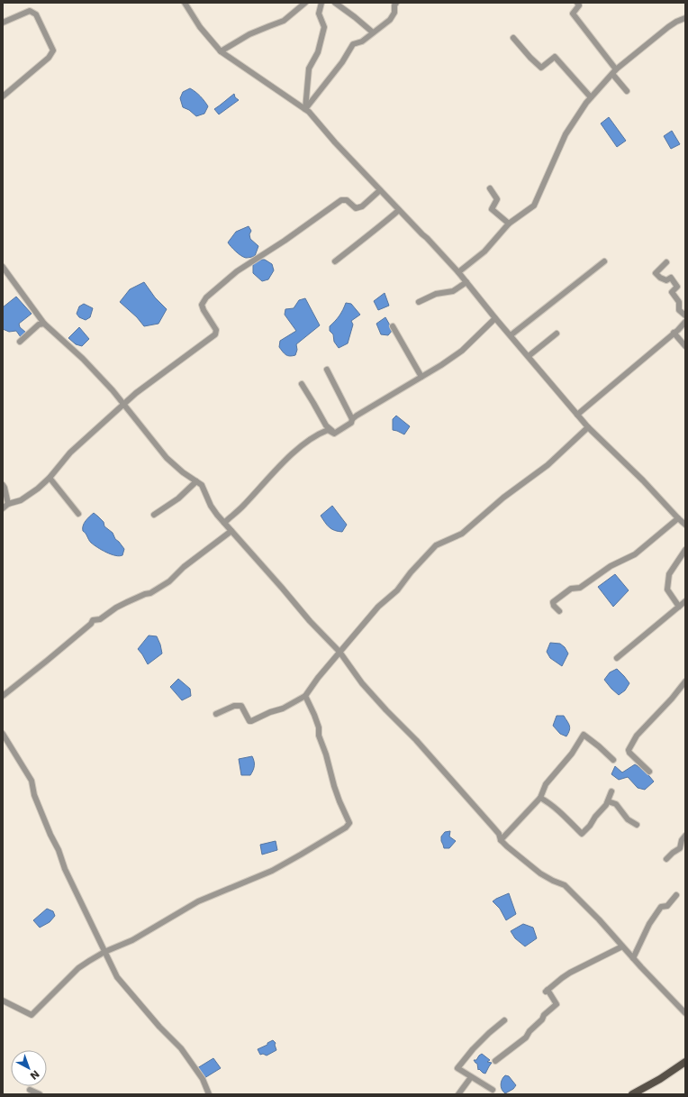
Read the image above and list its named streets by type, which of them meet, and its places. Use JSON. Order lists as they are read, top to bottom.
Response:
{
  "north": "bottom right"
}
